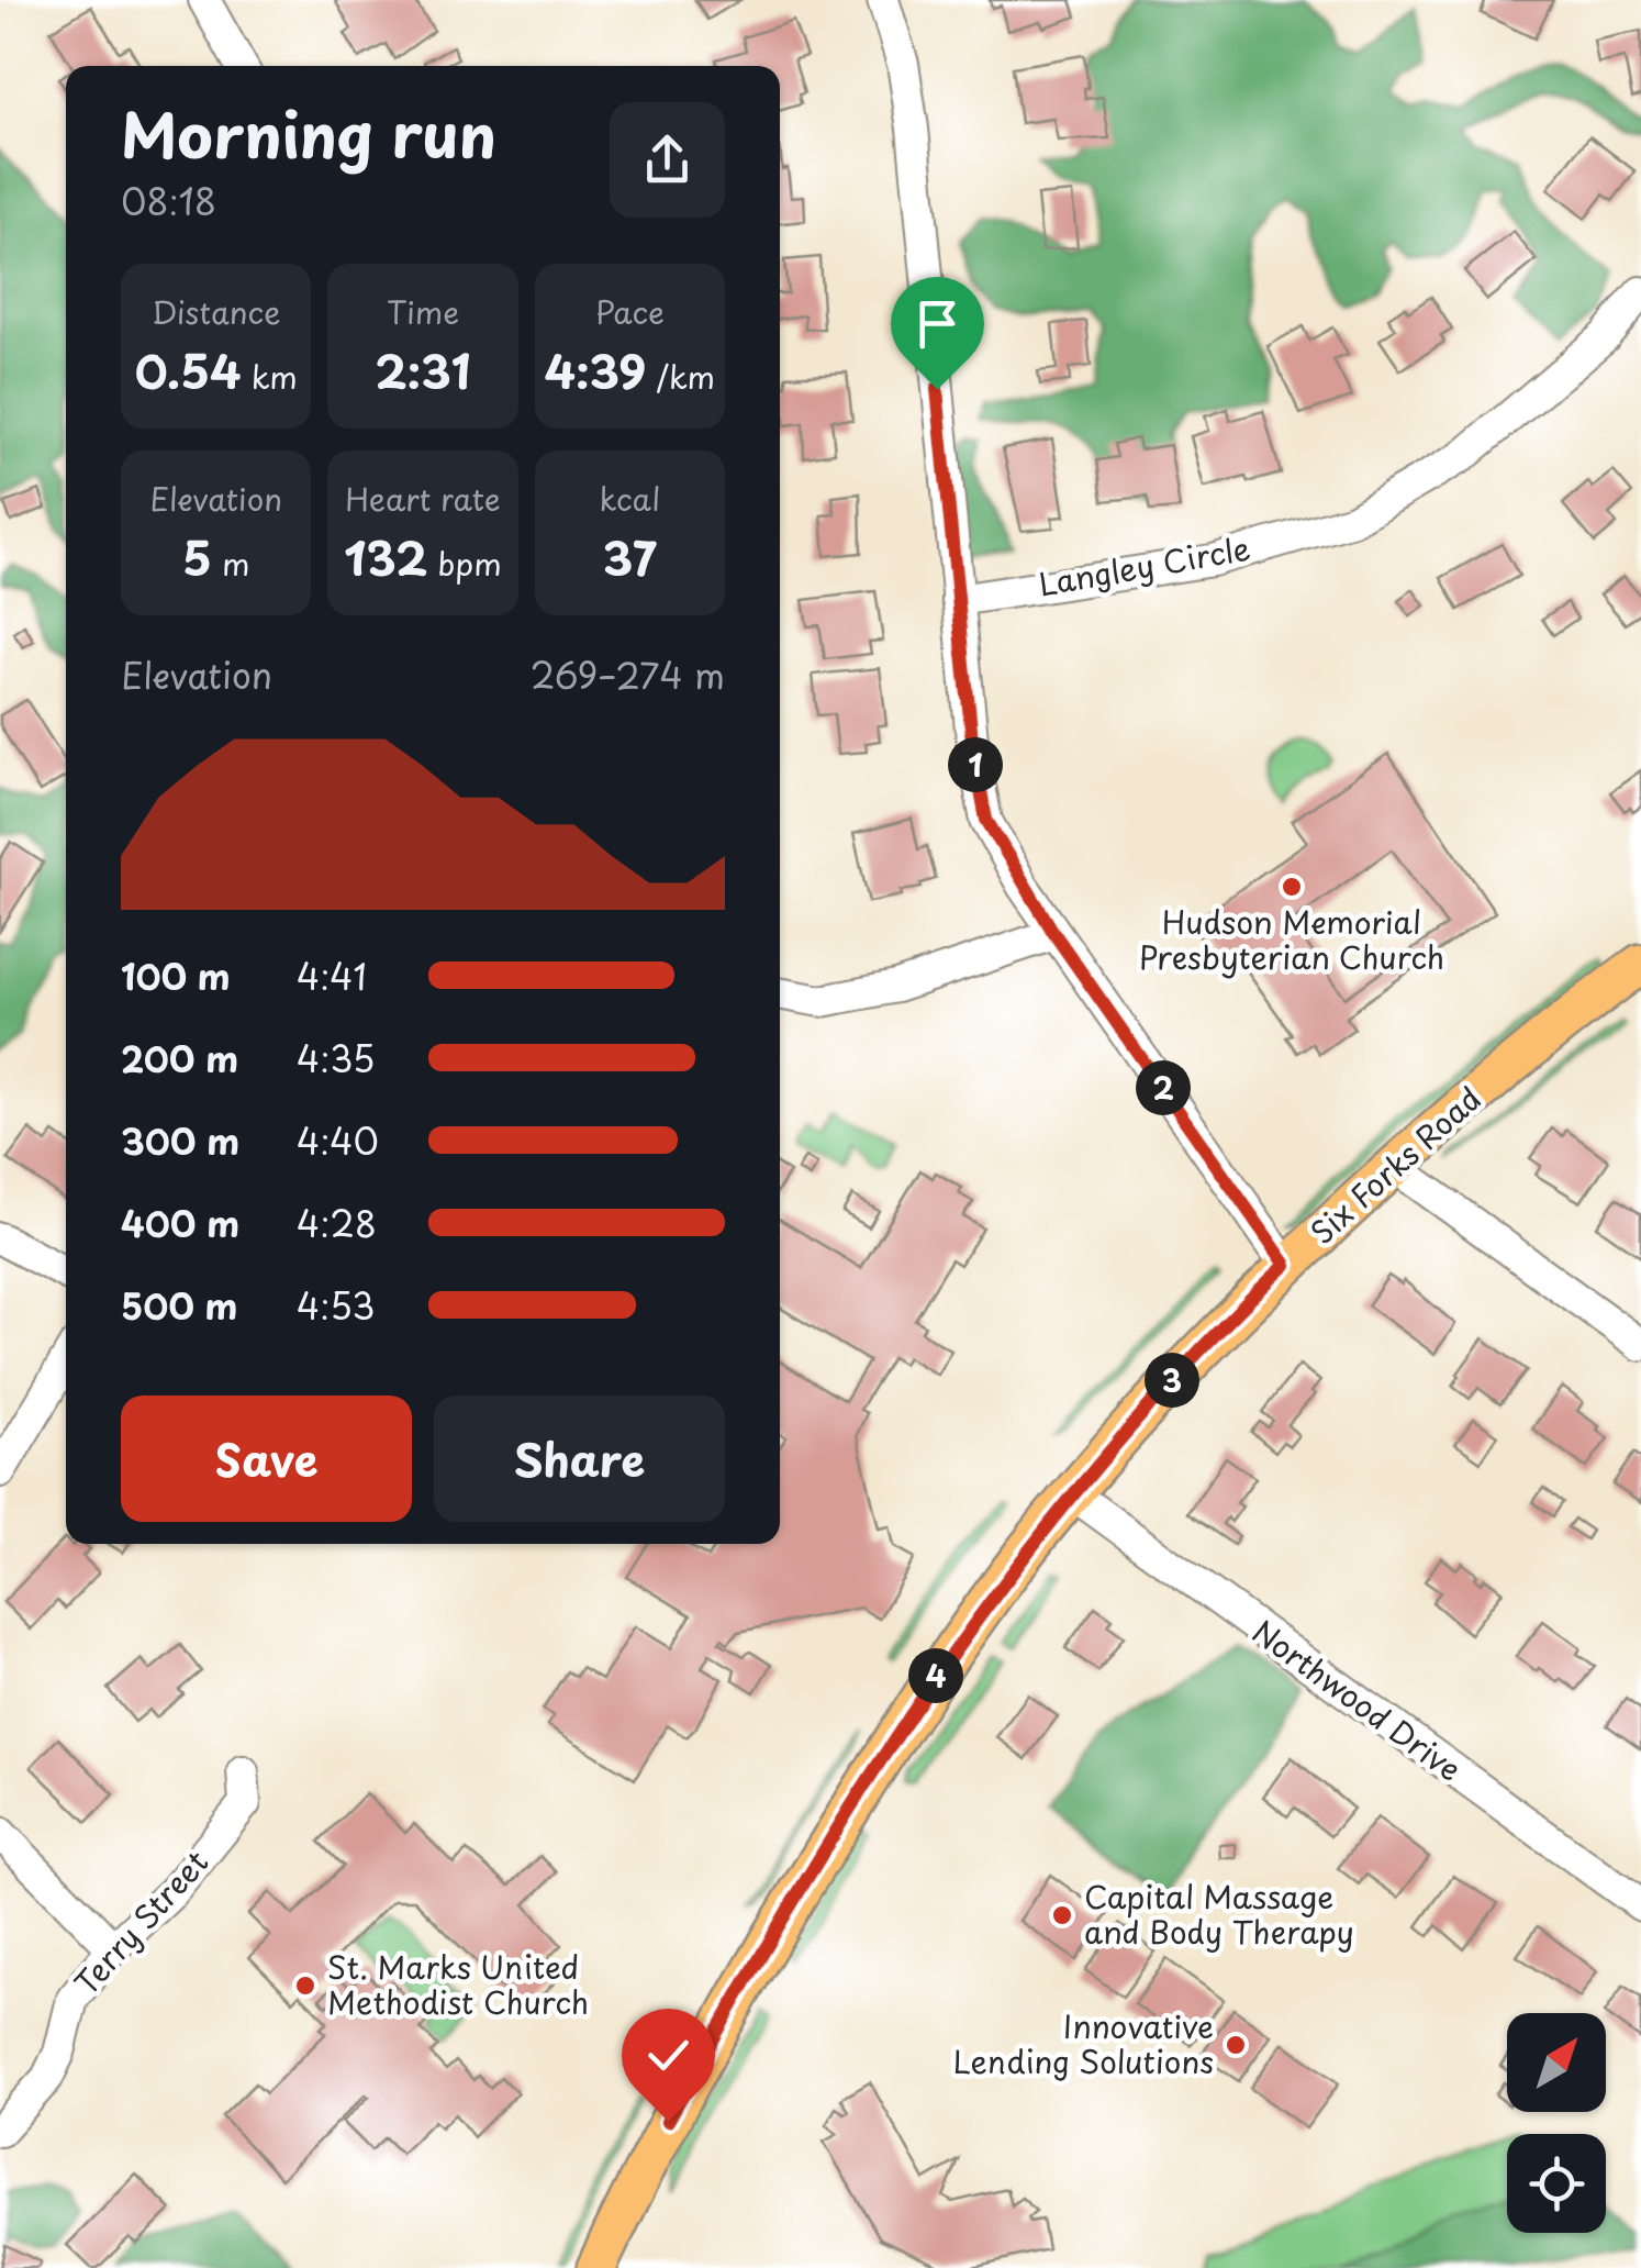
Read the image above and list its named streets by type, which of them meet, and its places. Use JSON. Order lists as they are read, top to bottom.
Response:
{
  "streets": {
    "main road": ["Six Forks Road"],
    "street": ["Langley Circle", "Northwood Drive", "Terry Street"]
  },
  "crossings": [
    ["Six Forks Road", "Northwood Drive"]
  ],
  "places": [
    "Hudson Memorial Presbyterian Church",
    "Capital Massage and Body Therapy",
    "St. Marks United Methodist Church",
    "Innovative Lending Solutions"
  ],
  "north": "top right",
  "page": {
    "heading": ["Morning run", "08:18"],
    "stats": [
      ["Distance", "0.54 km"],
      ["Time", "2:31"],
      ["Pace", "4:39 /km"],
      ["Elevation", "5 m"],
      ["Heart rate", "132 bpm"],
      ["kcal", "37"]
    ],
    "chart": ["Elevation", "269–274 m"],
    "pins": [
      "1",
      "2",
      "3",
      "4"
    ],
    "list": [
      {
        "name": "100 m",
        "note": "4:41"
      },
      {
        "name": "200 m",
        "note": "4:35"
      },
      {
        "name": "300 m",
        "note": "4:40"
      },
      {
        "name": "400 m",
        "note": "4:28"
      },
      {
        "name": "500 m",
        "note": "4:53"
      }
    ],
    "buttons": ["Save", "Share"]
  }
}
